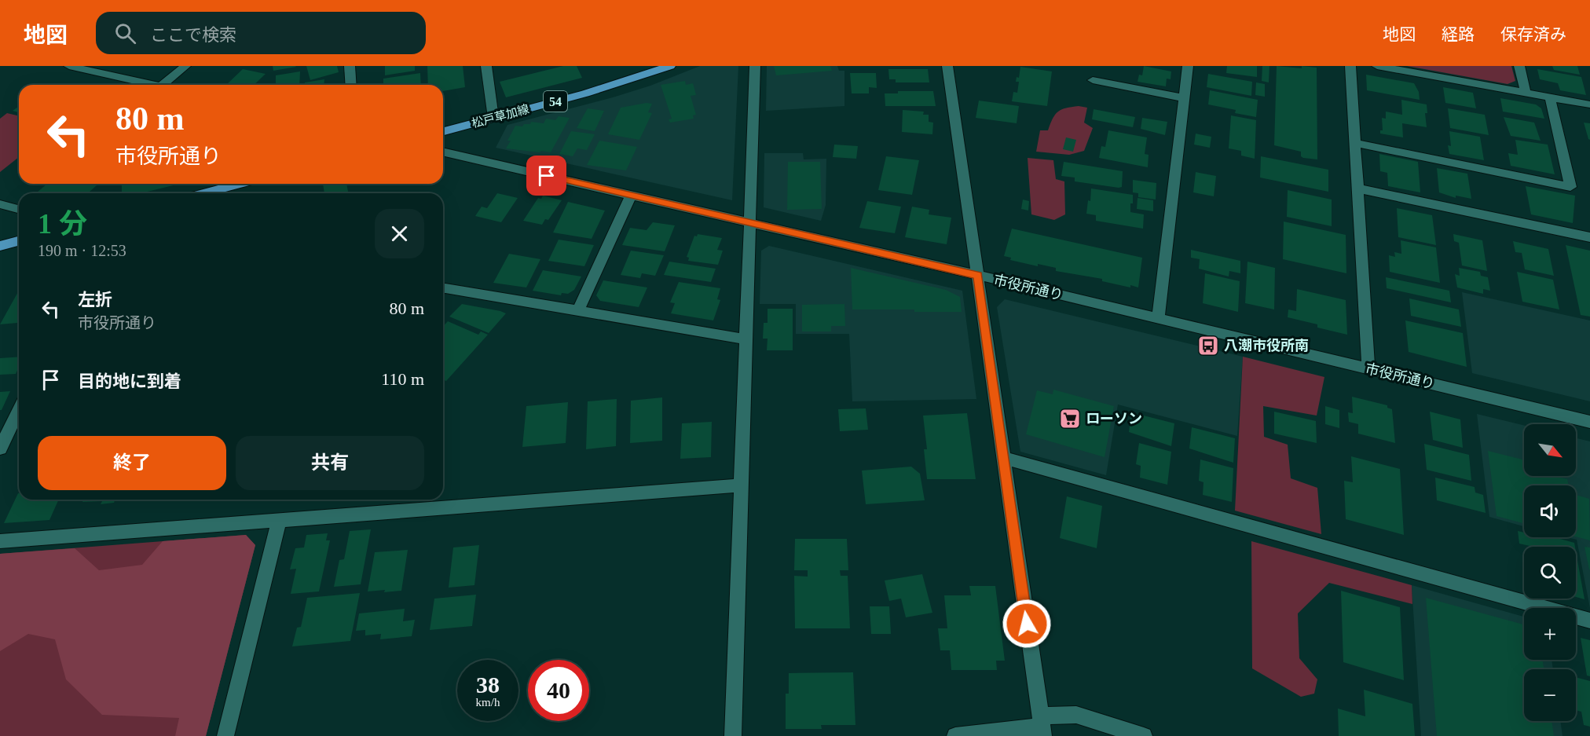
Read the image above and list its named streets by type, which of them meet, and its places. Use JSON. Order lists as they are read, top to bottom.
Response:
{
  "streets": {
    "main road": ["54", "松戸草加線"],
    "street": ["市役所通り"]
  },
  "places": {
    "bus stop": ["八潮市役所南"],
    "supermarket": ["ローソン"]
  },
  "north": "bottom right",
  "page": {
    "header": "地図",
    "search": "ここで検索",
    "nav": ["地図", "経路", "保存済み"],
    "turn": ["80 m", "市役所通り"],
    "heading": ["1 分", "190 m · 12:53"],
    "list": [
      {
        "name": "左折",
        "note": "市役所通り",
        "value": "80 m"
      },
      {
        "name": "目的地に到着",
        "value": "110 m"
      }
    ],
    "map_buttons": ["+", "−"],
    "buttons": ["終了", "共有"],
    "speed": "38 km/h",
    "limit": "40"
  }
}
